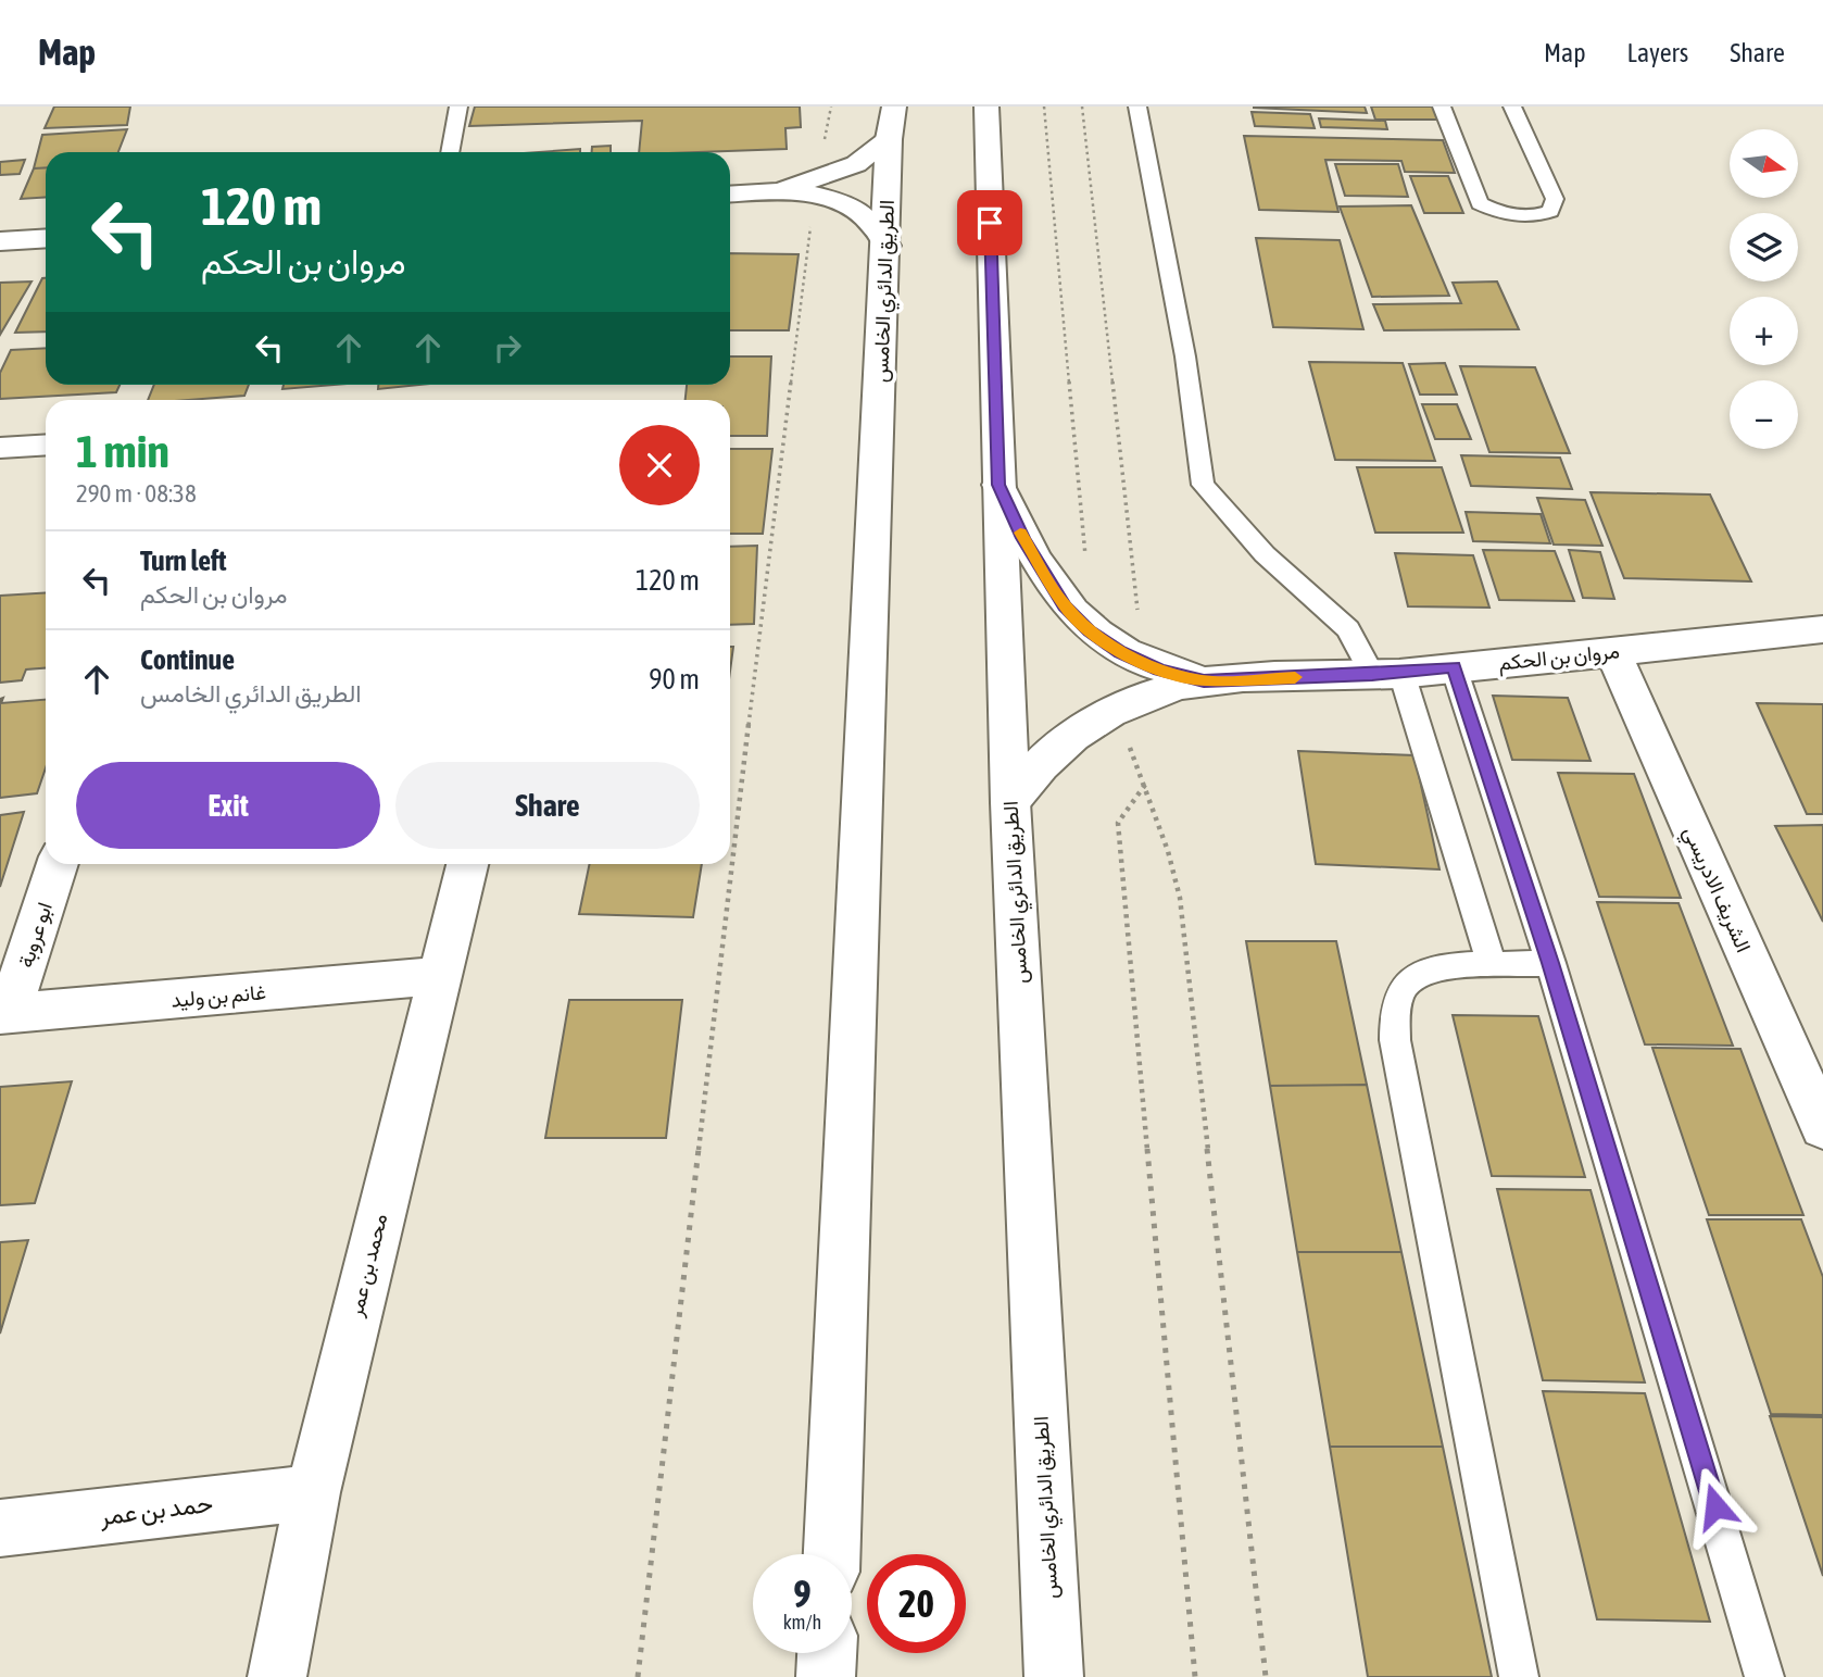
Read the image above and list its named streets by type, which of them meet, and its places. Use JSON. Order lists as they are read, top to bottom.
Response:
{
  "streets": {
    "main road": [
      "الطريق الدائري الخامس",
      "مروان بن الحكم",
      "الشريف الادريسي",
      "ابو عروبة",
      "غانم بن وليد",
      "محمد بن عمر",
      "حمد بن عمر"
    ]
  },
  "crossings": [
    ["الطريق الدائري الخامس", "مروان بن الحكم"],
    ["مروان بن الحكم", "الشريف الادريسي"],
    ["ابو عروبة", "غانم بن وليد"],
    ["غانم بن وليد", "محمد بن عمر"],
    ["محمد بن عمر", "حمد بن عمر"]
  ],
  "north": "right",
  "page": {
    "header": "Map",
    "nav": ["Map", "Layers", "Share"],
    "map_buttons": ["+", "−"],
    "turn": ["120 m", "مروان بن الحكم"],
    "heading": ["1 min", "290 m · 08:38"],
    "list": [
      {
        "name": "Turn left",
        "note": "مروان بن الحكم",
        "value": "120 m"
      },
      {
        "name": "Continue",
        "note": "الطريق الدائري الخامس",
        "value": "90 m"
      }
    ],
    "buttons": ["Exit", "Share"],
    "speed": "9 km/h",
    "limit": "20"
  }
}
